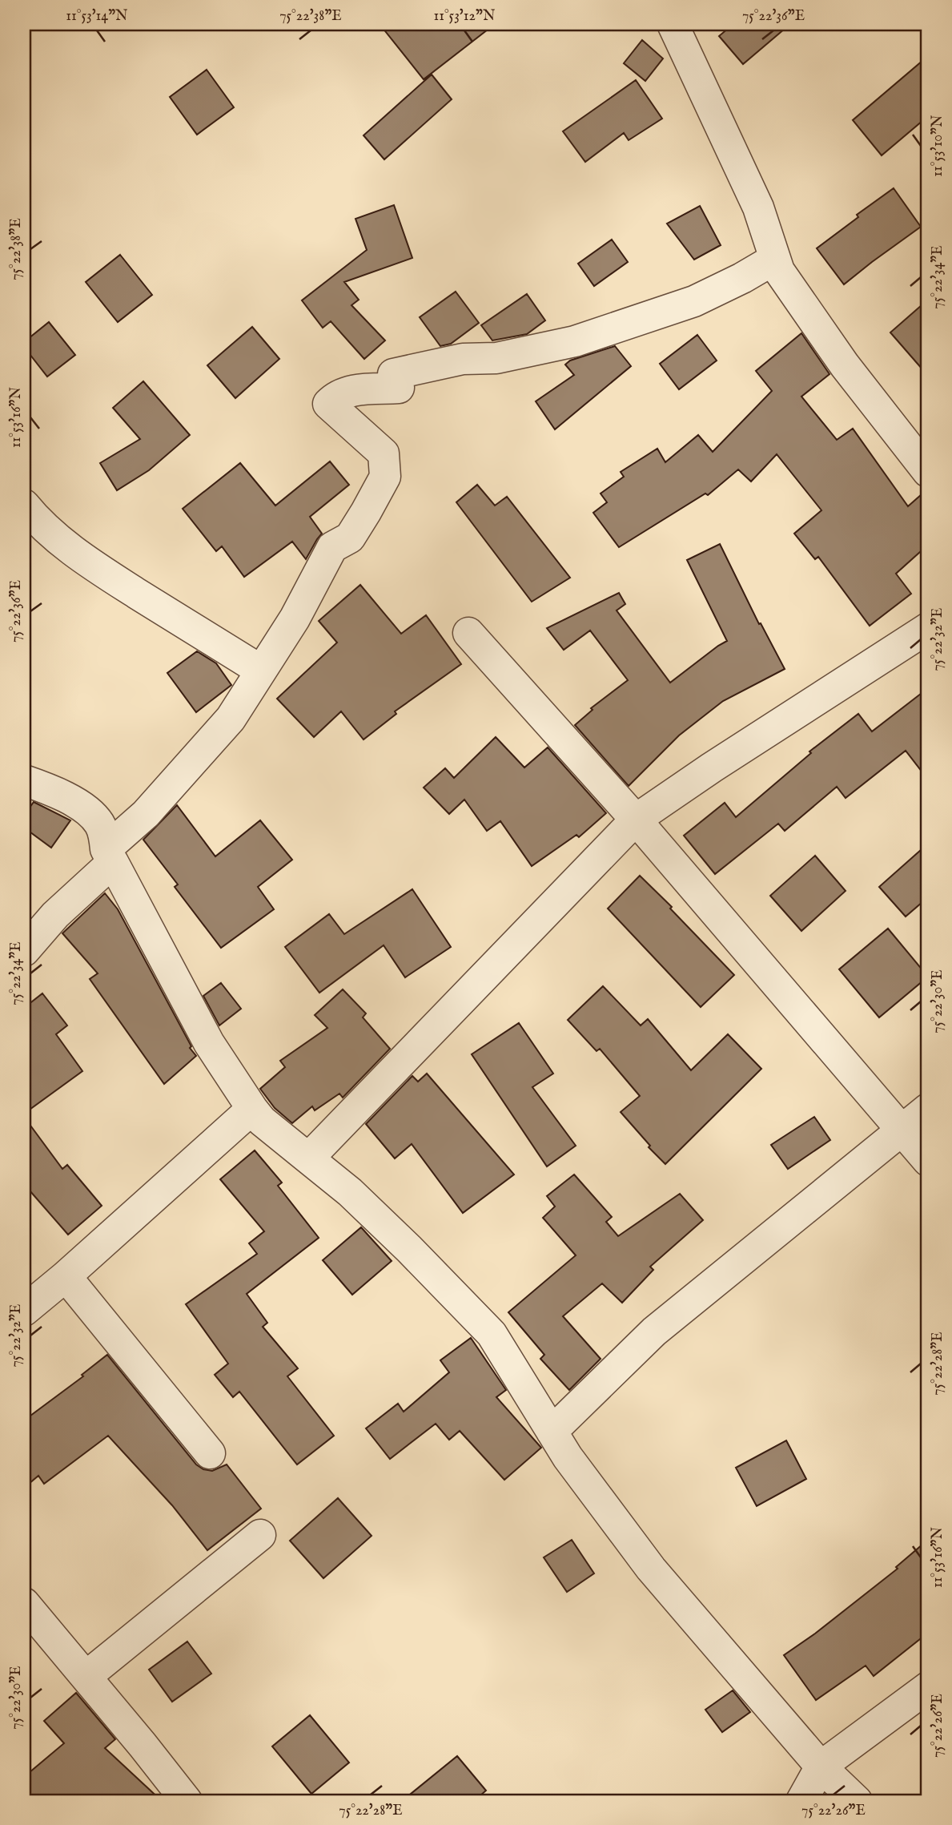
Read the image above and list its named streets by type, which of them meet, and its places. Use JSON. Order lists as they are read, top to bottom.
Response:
{
  "coordinates": [
    "11°53'14\"N",
    "75°22'38\"E",
    "11°53'12\"N",
    "75°22'36\"E",
    "11°53'10\"N",
    "75°22'34\"E",
    "11°53'16\"N",
    "75°22'32\"E",
    "75°22'30\"E",
    "75°22'28\"E",
    "75°22'26\"E"
  ]
}
